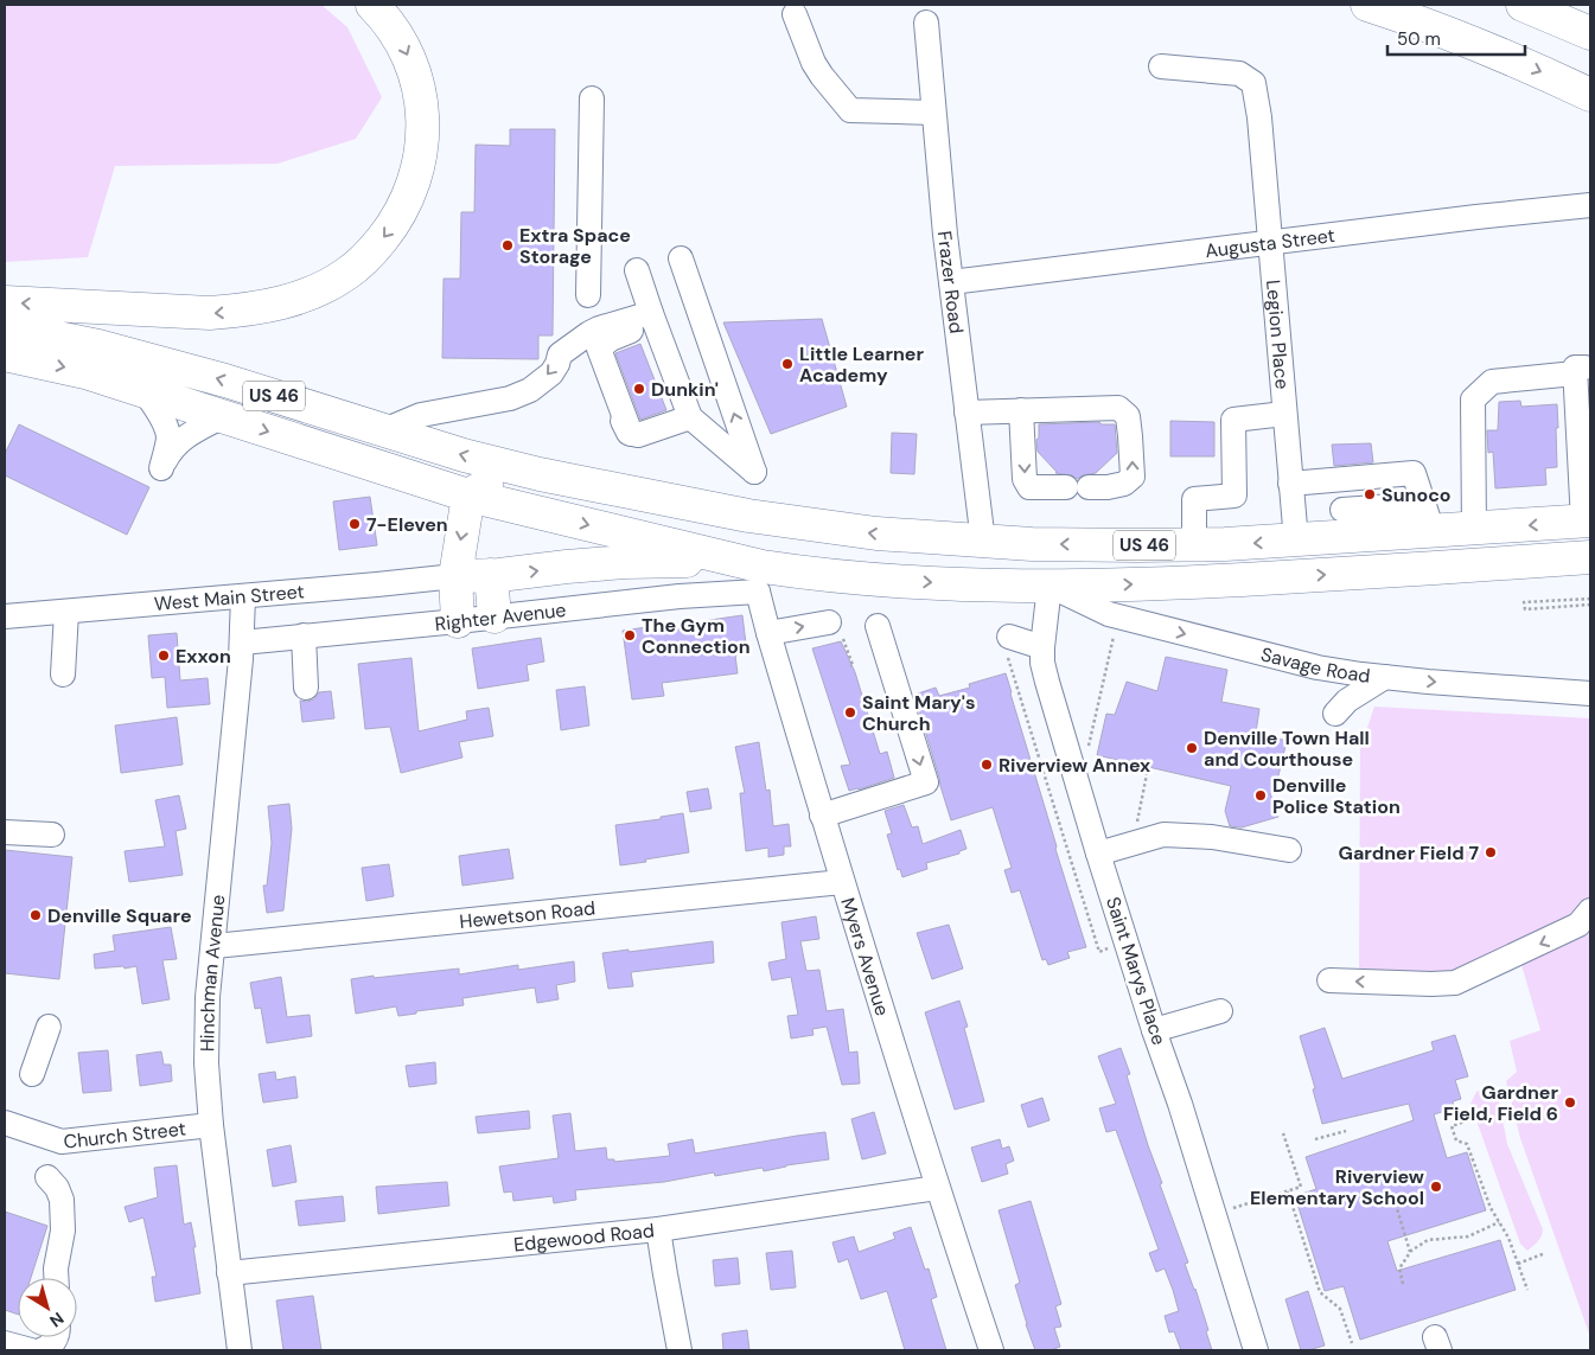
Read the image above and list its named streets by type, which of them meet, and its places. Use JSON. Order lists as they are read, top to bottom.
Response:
{
  "streets": {
    "highway": ["US 46"],
    "street": [
      "Augusta Street",
      "Frazer Road",
      "Legion Place",
      "West Main Street",
      "Righter Avenue",
      "Savage Road",
      "Hewetson Road",
      "Myers Avenue",
      "Saint Marys Place",
      "Hinchman Avenue",
      "Church Street",
      "Edgewood Road"
    ]
  },
  "crossings": [
    ["Augusta Street", "Frazer Road"],
    ["Augusta Street", "Legion Place"],
    ["Frazer Road", "US 46"],
    ["Legion Place", "US 46"],
    ["US 46", "Savage Road"],
    ["US 46", "Saint Marys Place"],
    ["West Main Street", "Hinchman Avenue"],
    ["Righter Avenue", "Myers Avenue"],
    ["Righter Avenue", "Hinchman Avenue"],
    ["Savage Road", "Saint Marys Place"],
    ["Hewetson Road", "Myers Avenue"],
    ["Hewetson Road", "Hinchman Avenue"],
    ["Myers Avenue", "Edgewood Road"],
    ["Hinchman Avenue", "Church Street"],
    ["Hinchman Avenue", "Edgewood Road"]
  ],
  "places": [
    "Extra Space Storage",
    "Little Learner Academy",
    "Dunkin'",
    "Sunoco",
    "7-Eleven",
    "The Gym Connection",
    "Exxon",
    "Saint Mary's Church",
    "Denville Town Hall and Courthouse",
    "Riverview Annex",
    "Denville Police Station",
    "Gardner Field 7",
    "Denville Square",
    "Gardner Field, Field 6",
    "Riverview Elementary School"
  ],
  "scale_bar": "50 m",
  "north": "bottom right"
}
